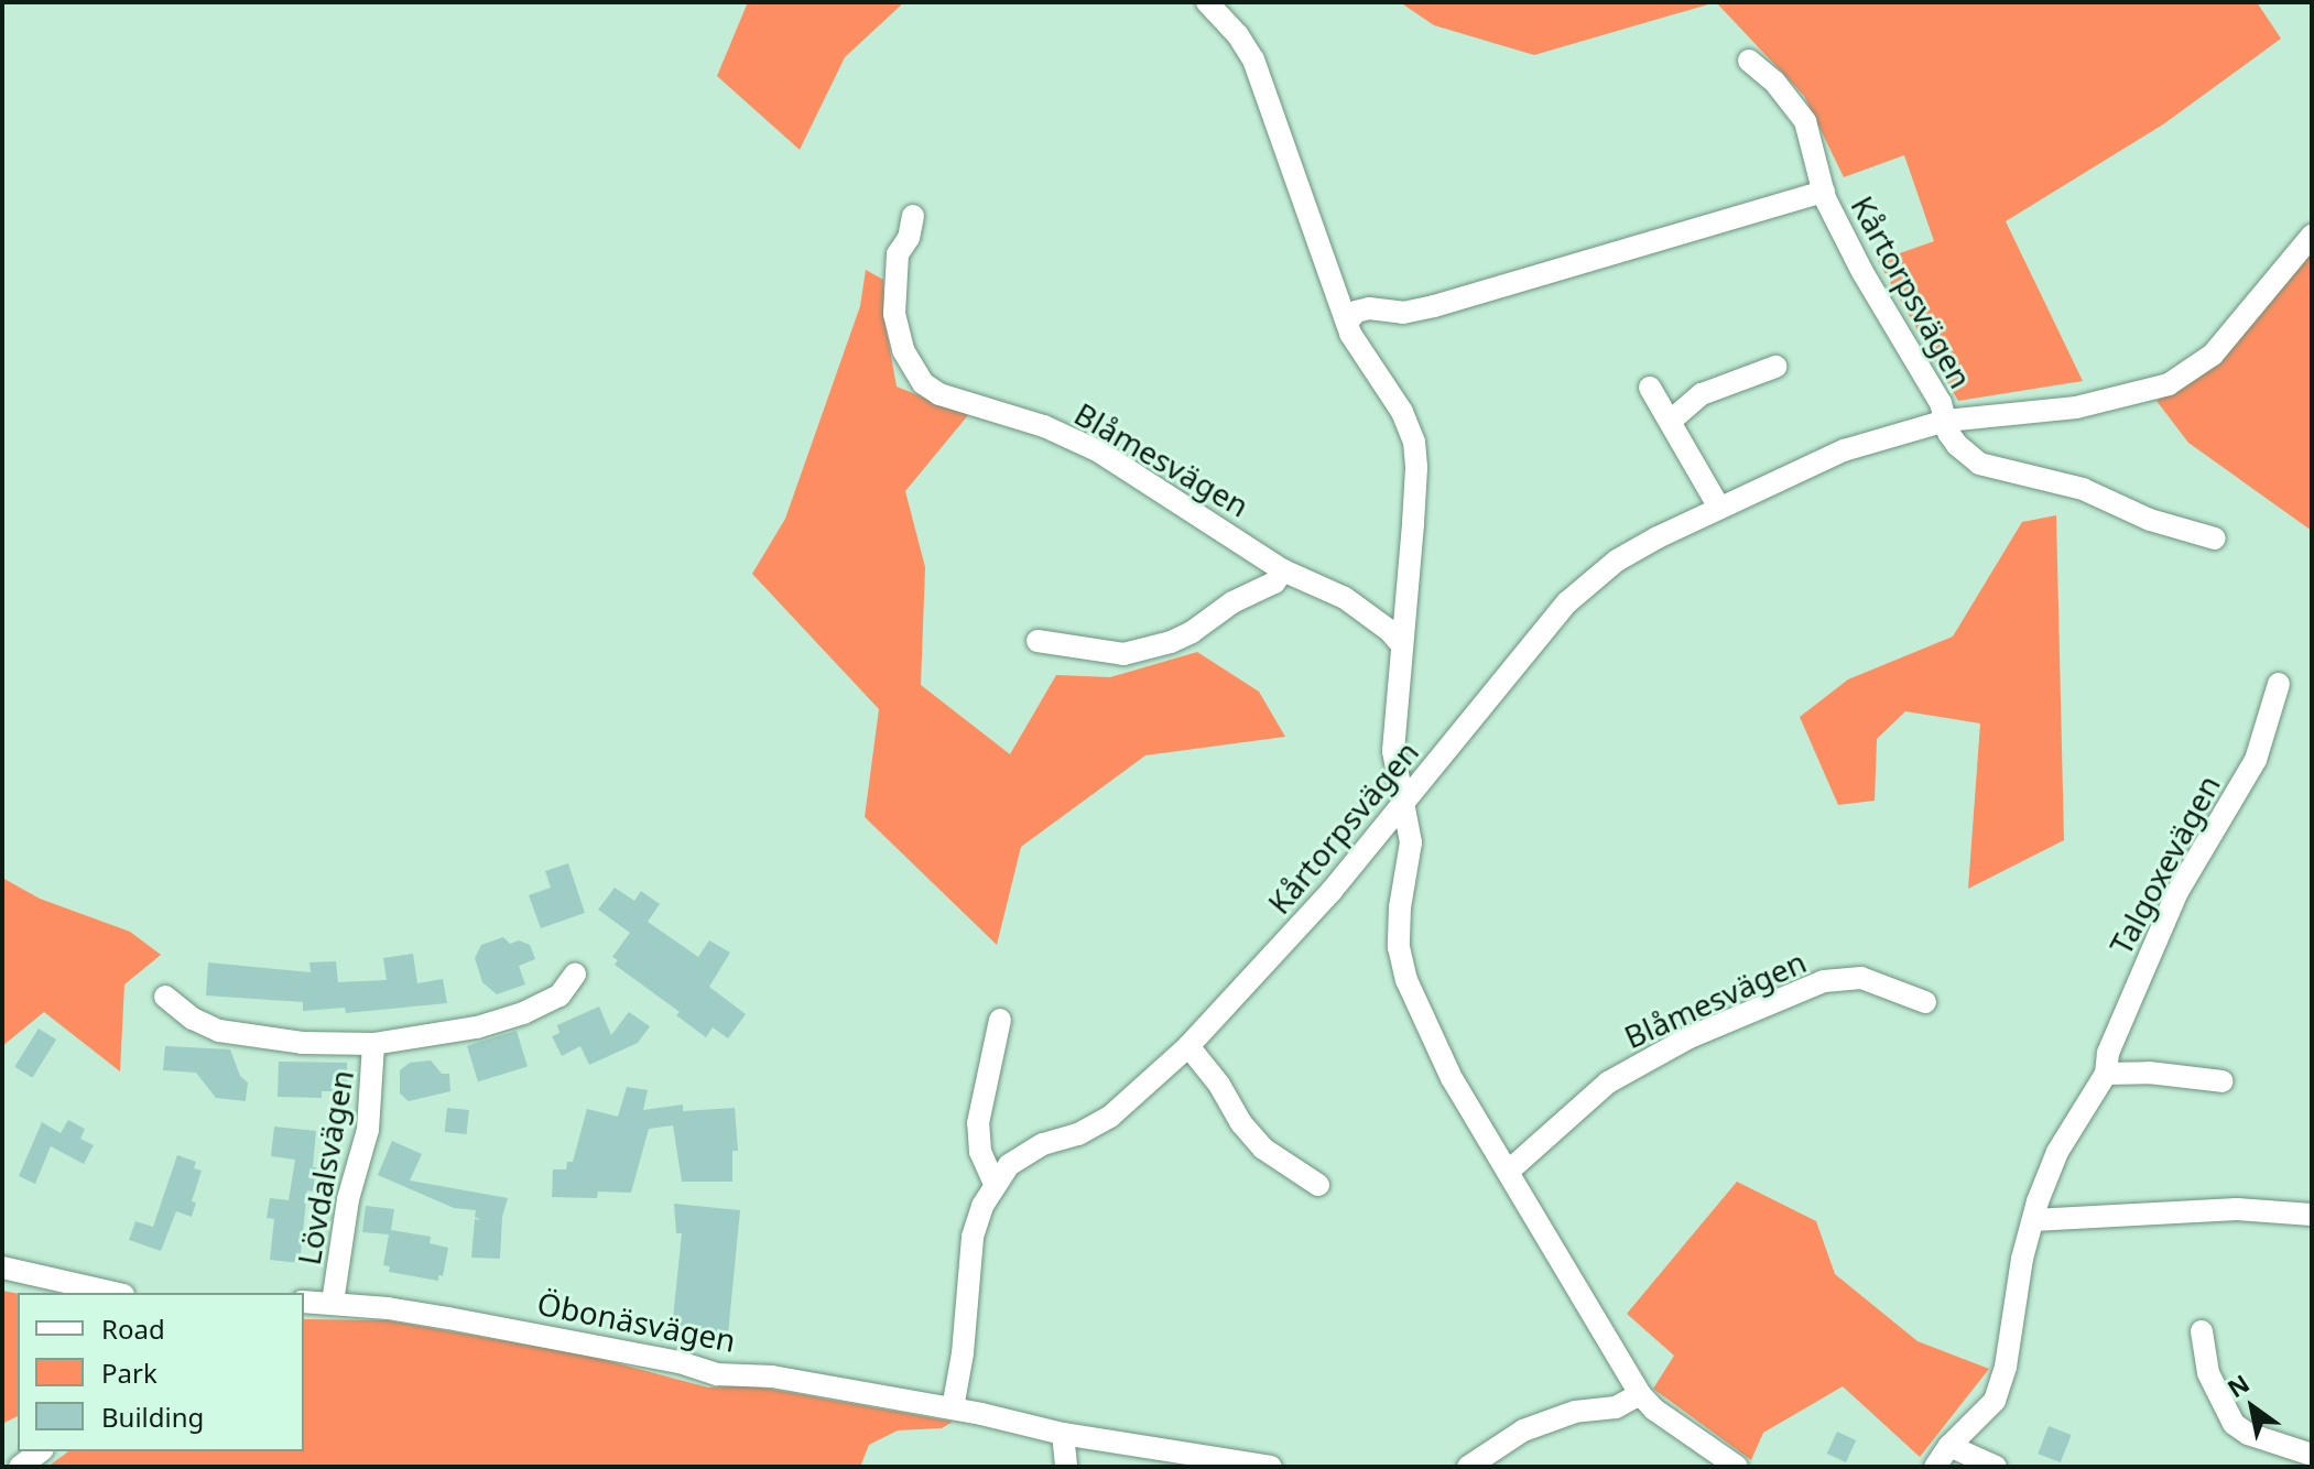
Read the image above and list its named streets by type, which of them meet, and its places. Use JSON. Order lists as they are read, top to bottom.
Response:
{
  "streets": {
    "street": [
      "Kårtorpsvägen",
      "Blåmesvägen",
      "Talgoxevägen",
      "Lövdalsvägen",
      "Öbonäsvägen"
    ]
  },
  "crossings": [
    ["Kårtorpsvägen", "Öbonäsvägen"],
    ["Lövdalsvägen", "Öbonäsvägen"]
  ],
  "legend": ["Road", "Park", "Building"],
  "north": "top left"
}
